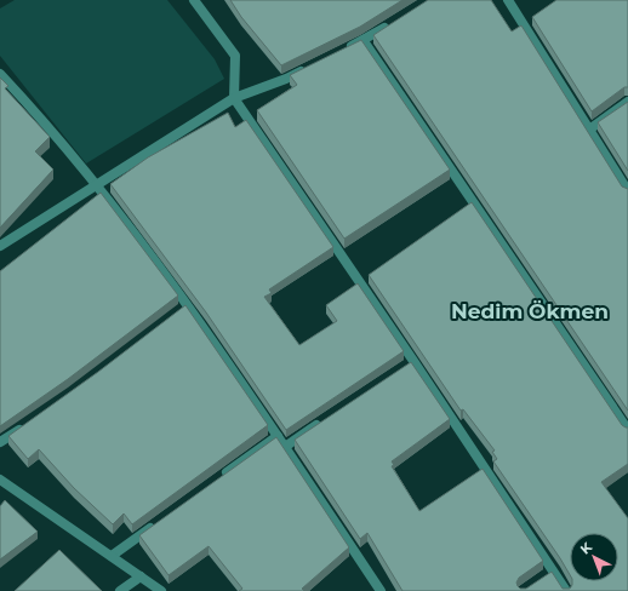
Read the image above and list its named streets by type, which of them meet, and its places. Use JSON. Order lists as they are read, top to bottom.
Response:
{
  "districts": ["Nedim Ökmen"],
  "north": "top left"
}
